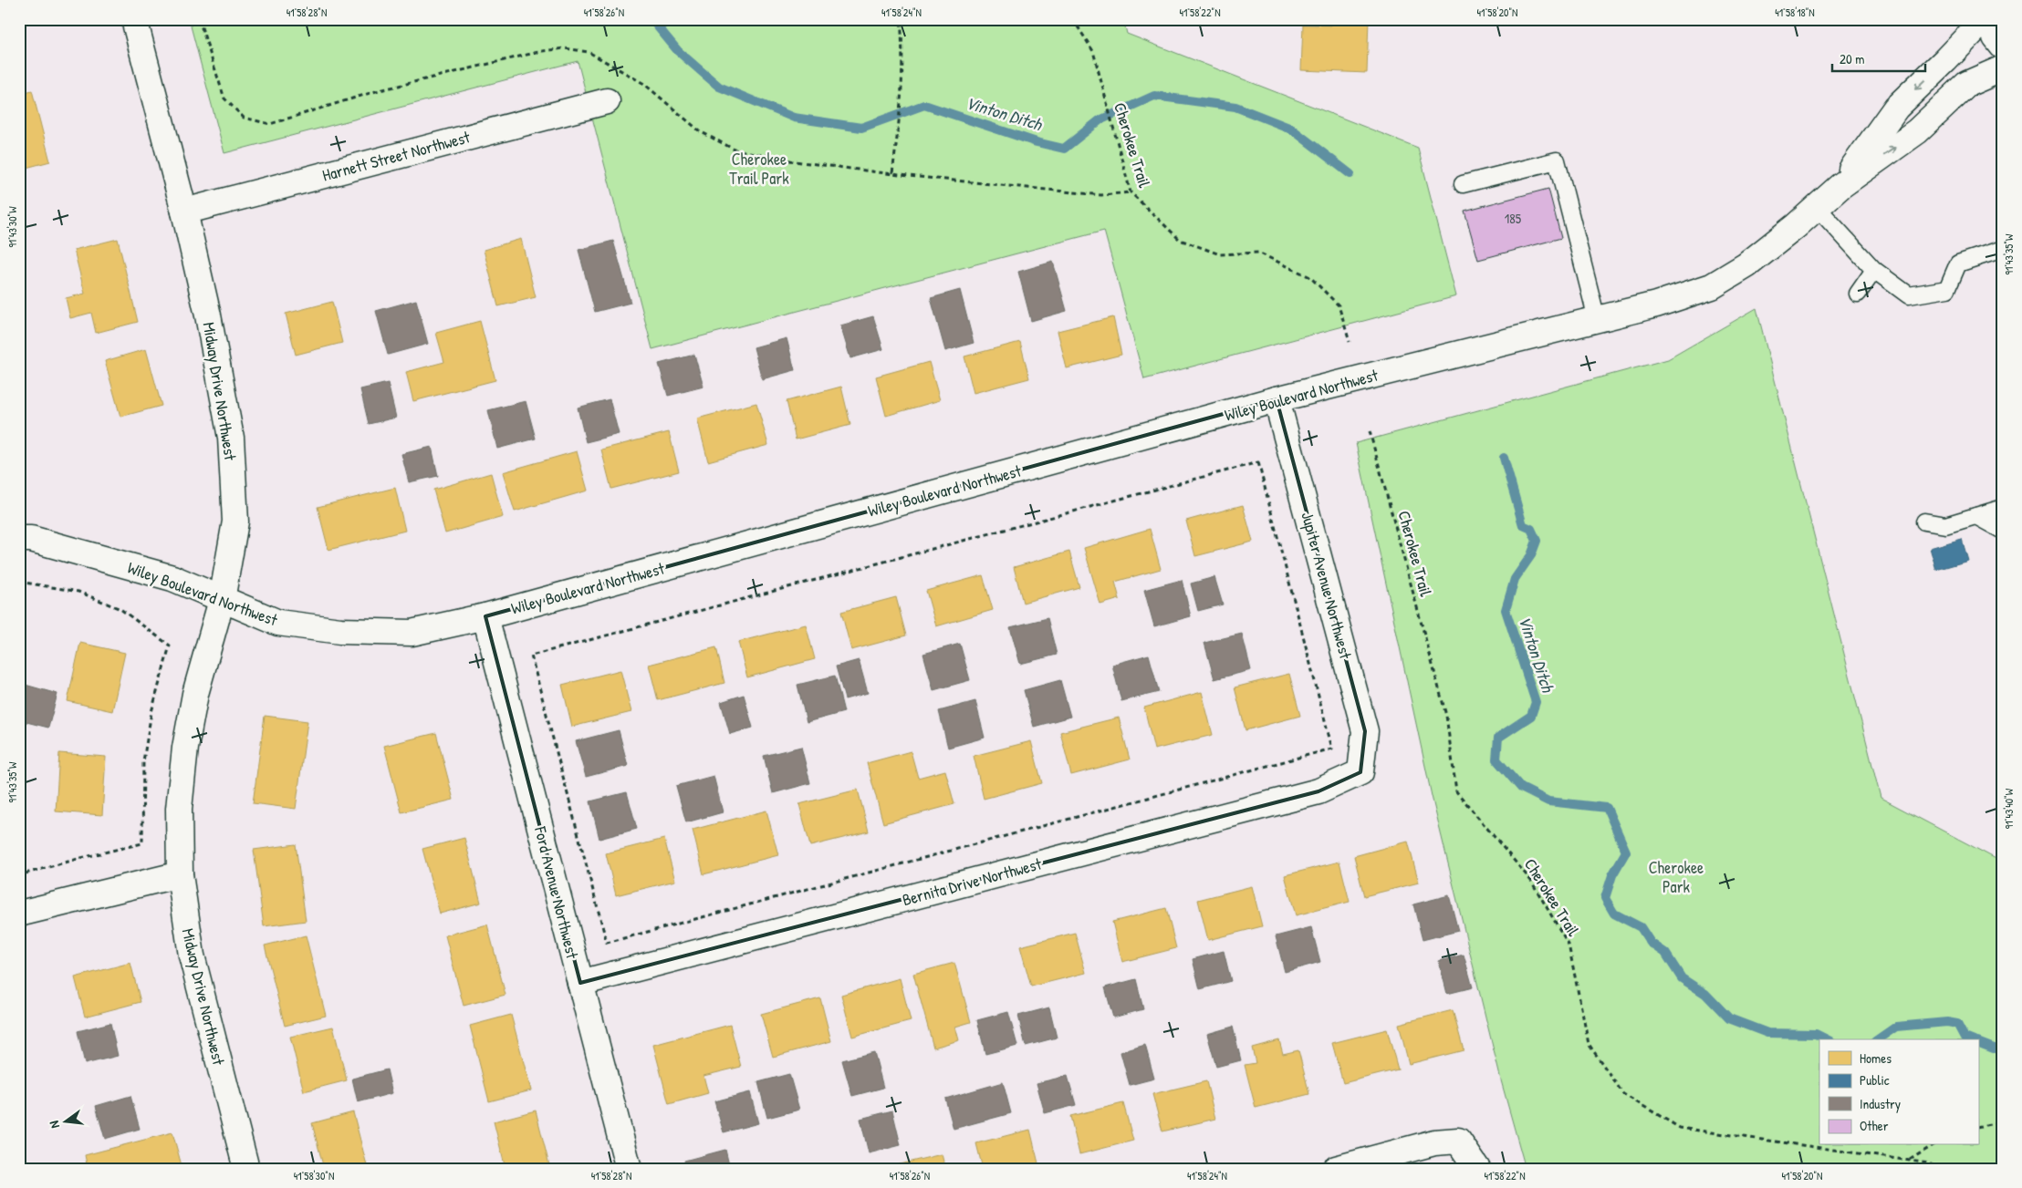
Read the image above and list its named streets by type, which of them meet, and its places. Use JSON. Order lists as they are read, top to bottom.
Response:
{
  "streets": {
    "street": [
      "Harnett Street Northwest",
      "Midway Drive Northwest",
      "Wiley Boulevard Northwest",
      "Jupiter Avenue Northwest",
      "Bernita Drive Northwest",
      "Ford Avenue Northwest"
    ],
    "path": ["Cherokee Trail"]
  },
  "crossings": [
    ["Harnett Street Northwest", "Midway Drive Northwest"],
    ["Midway Drive Northwest", "Wiley Boulevard Northwest"],
    ["Wiley Boulevard Northwest", "Jupiter Avenue Northwest"],
    ["Wiley Boulevard Northwest", "Ford Avenue Northwest"],
    ["Jupiter Avenue Northwest", "Bernita Drive Northwest"],
    ["Bernita Drive Northwest", "Ford Avenue Northwest"]
  ],
  "water": ["Vinton Ditch"],
  "parks": ["Cherokee Trail Park", "Cherokee Park"],
  "house_numbers": ["185"],
  "legend": [
    "Homes",
    "Public",
    "Industry",
    "Other"
  ],
  "scale_bar": "20 m",
  "north": "left",
  "coordinates": [
    "41°58'28\"N",
    "41°58'26\"N",
    "41°58'24\"N",
    "41°58'22\"N",
    "41°58'20\"N",
    "41°58'18\"N",
    "91°43'30\"W",
    "91°43'35\"W",
    "91°43'40\"W",
    "41°58'30\"N"
  ]
}
